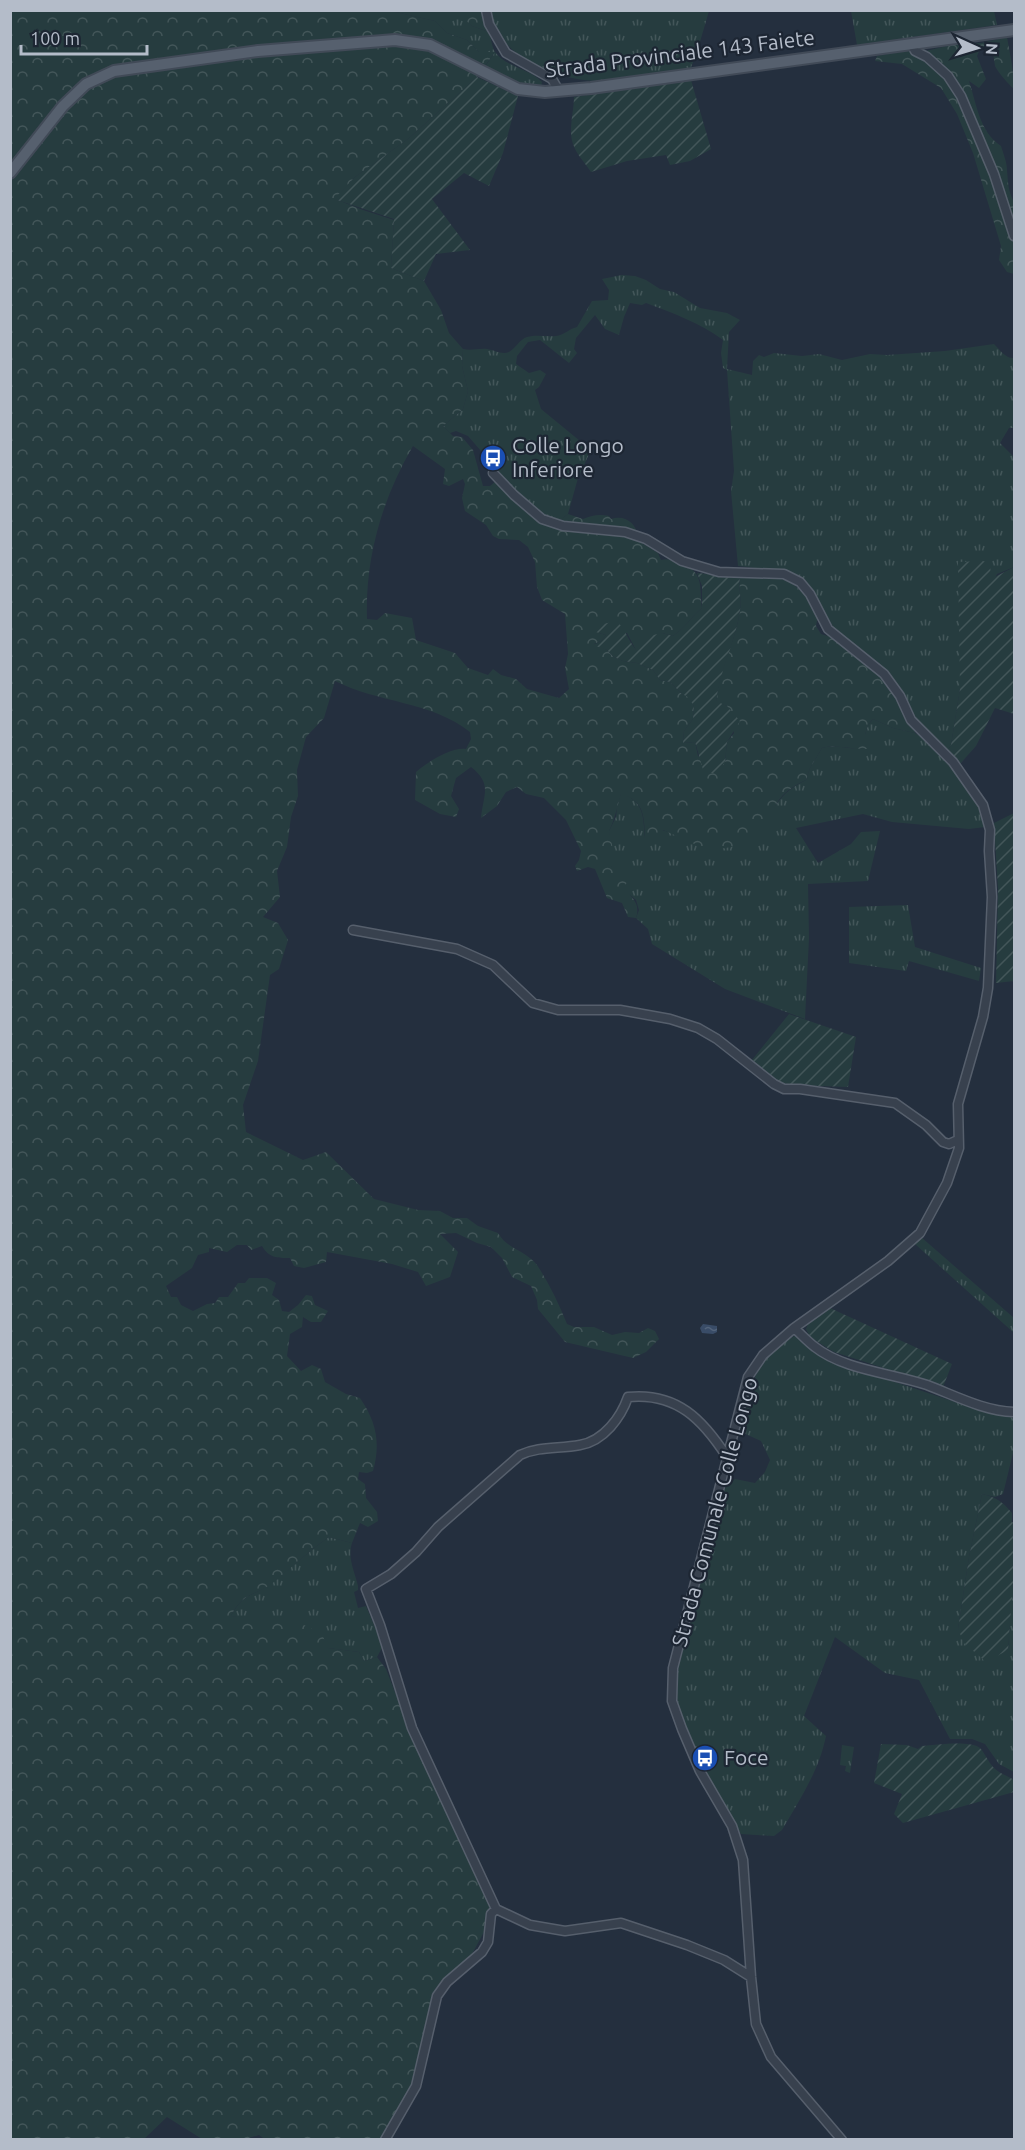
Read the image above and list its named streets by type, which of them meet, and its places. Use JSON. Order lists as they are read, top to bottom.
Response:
{
  "streets": {
    "main road": ["Strada Provinciale 143 Faiete"],
    "street": ["Strada Comunale Colle Longo"]
  },
  "places": {
    "bus stop": ["Colle Longo Inferiore", "Foce"]
  },
  "scale_bar": "100 m",
  "north": "right"
}
